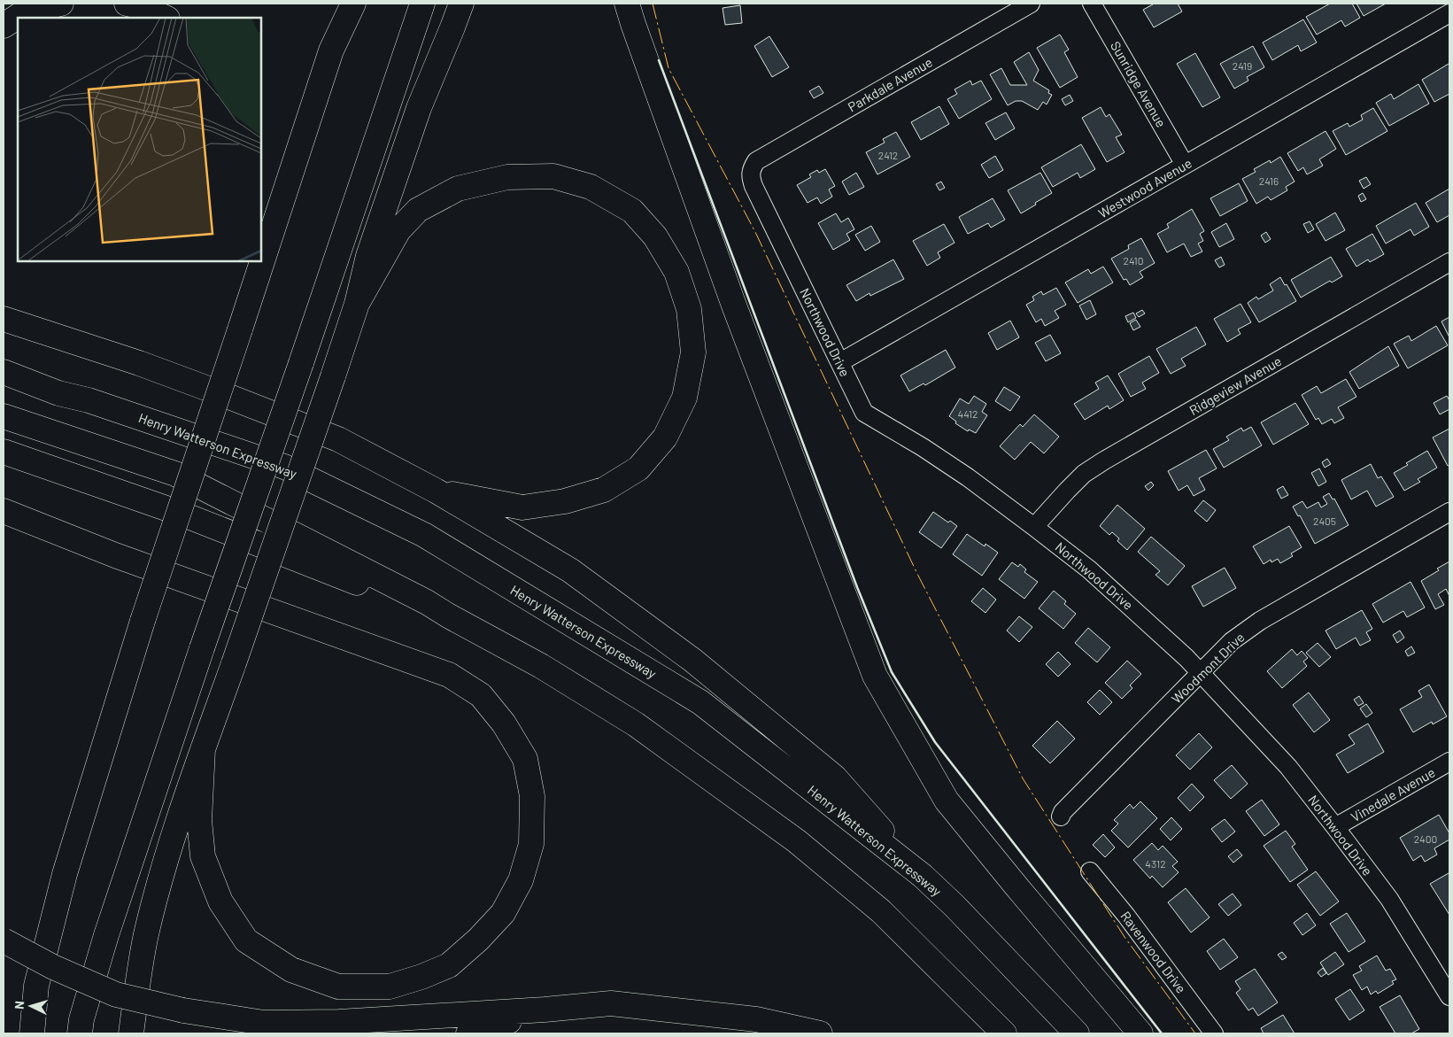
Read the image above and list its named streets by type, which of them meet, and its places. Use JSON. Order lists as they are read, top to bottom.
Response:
{
  "streets": {
    "highway": ["Henry Watterson Expressway"],
    "street": [
      "Parkdale Avenue",
      "Sunridge Avenue",
      "Westwood Avenue",
      "Northwood Drive",
      "Ridgeview Avenue",
      "Woodmont Drive",
      "Vinedale Avenue",
      "Ravenwood Drive"
    ]
  },
  "crossings": [
    ["Parkdale Avenue", "Northwood Drive"],
    ["Sunridge Avenue", "Westwood Avenue"],
    ["Westwood Avenue", "Northwood Drive"],
    ["Northwood Drive", "Ridgeview Avenue"],
    ["Northwood Drive", "Woodmont Drive"],
    ["Northwood Drive", "Vinedale Avenue"]
  ],
  "house_numbers": [
    "2419",
    "2412",
    "2416",
    "2410",
    "4412",
    "2405",
    "2400",
    "4312"
  ],
  "north": "left"
}
